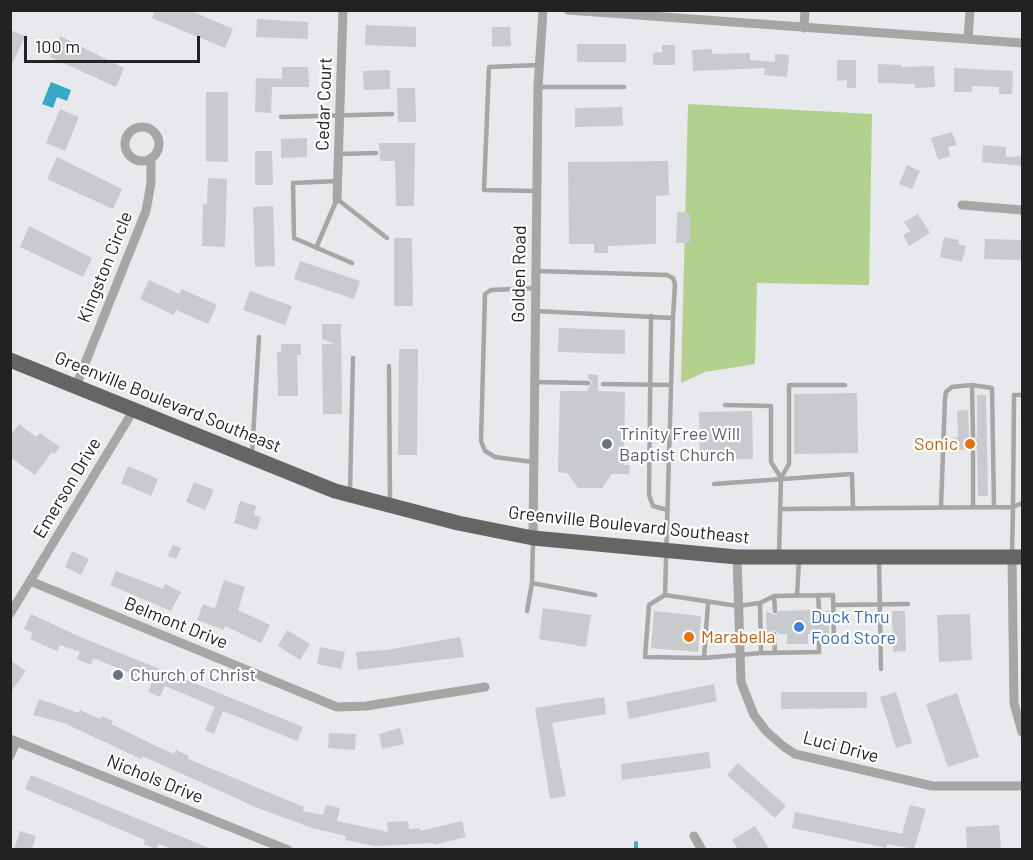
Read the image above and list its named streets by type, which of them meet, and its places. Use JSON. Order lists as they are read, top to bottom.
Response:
{
  "streets": {
    "highway": ["Greenville Boulevard Southeast"],
    "street": [
      "Cedar Court",
      "Kingston Circle",
      "Golden Road",
      "Emerson Drive",
      "Belmont Drive",
      "Luci Drive",
      "Nichols Drive"
    ]
  },
  "crossings": [
    ["Kingston Circle", "Greenville Boulevard Southeast"],
    ["Golden Road", "Greenville Boulevard Southeast"],
    ["Greenville Boulevard Southeast", "Emerson Drive"],
    ["Greenville Boulevard Southeast", "Luci Drive"],
    ["Emerson Drive", "Belmont Drive"]
  ],
  "places": [
    "Trinity Free Will Baptist Church",
    "Sonic",
    "Duck Thru Food Store",
    "Marabella",
    "Church of Christ"
  ],
  "scale_bar": "100 m"
}
